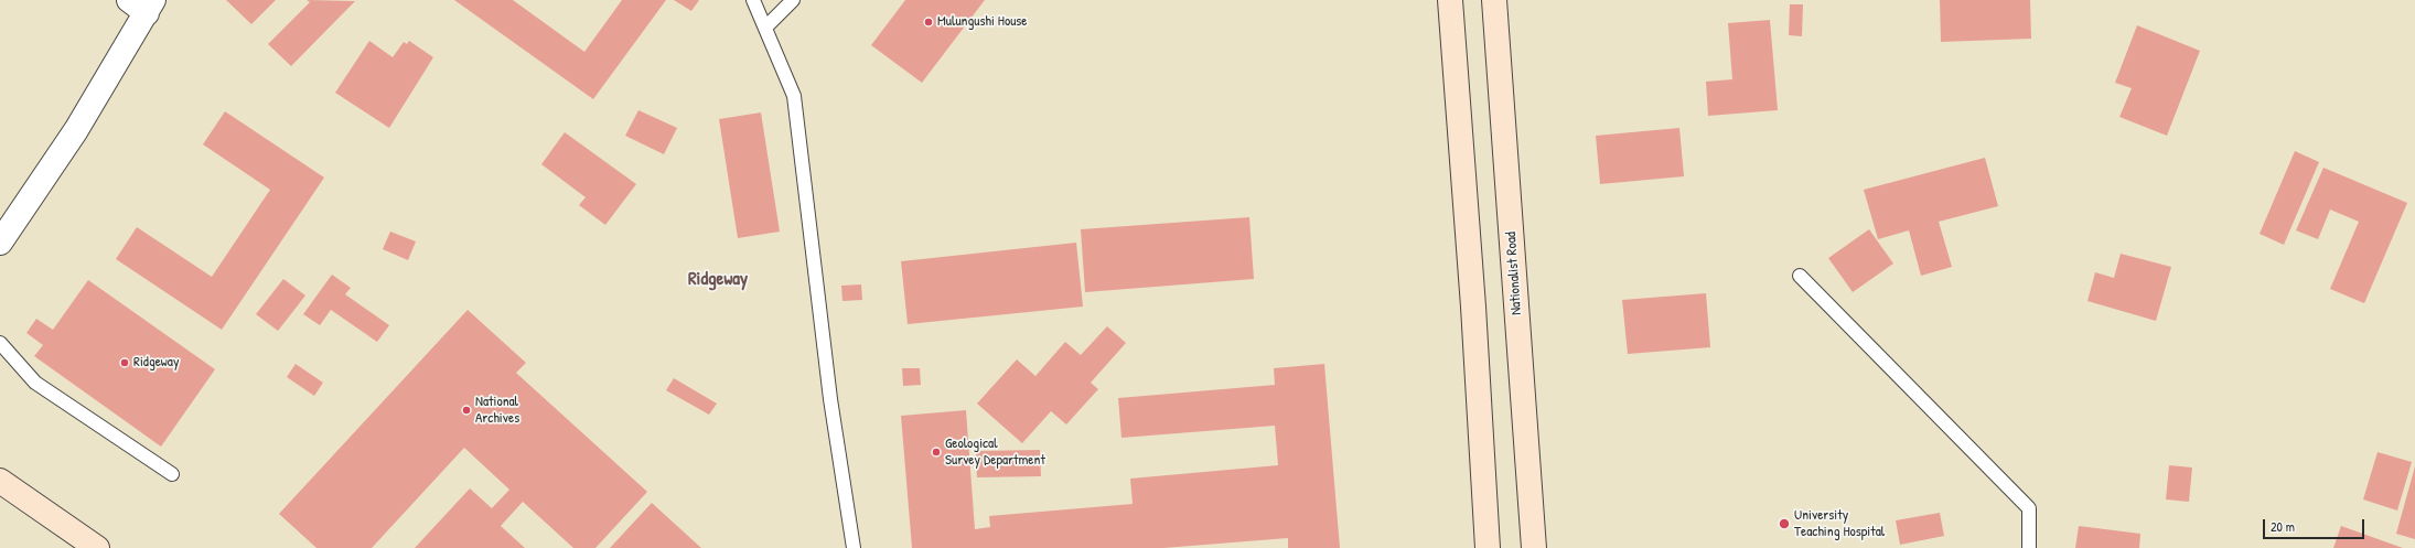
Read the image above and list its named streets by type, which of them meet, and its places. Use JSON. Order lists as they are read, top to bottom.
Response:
{
  "streets": {
    "main road": ["Nationalist Road"]
  },
  "districts": ["Ridgeway"],
  "places": [
    "Mulungushi House",
    "Ridgeway",
    "National Archives",
    "Geological Survey Department",
    "University Teaching Hospital"
  ],
  "scale_bar": "20 m"
}
